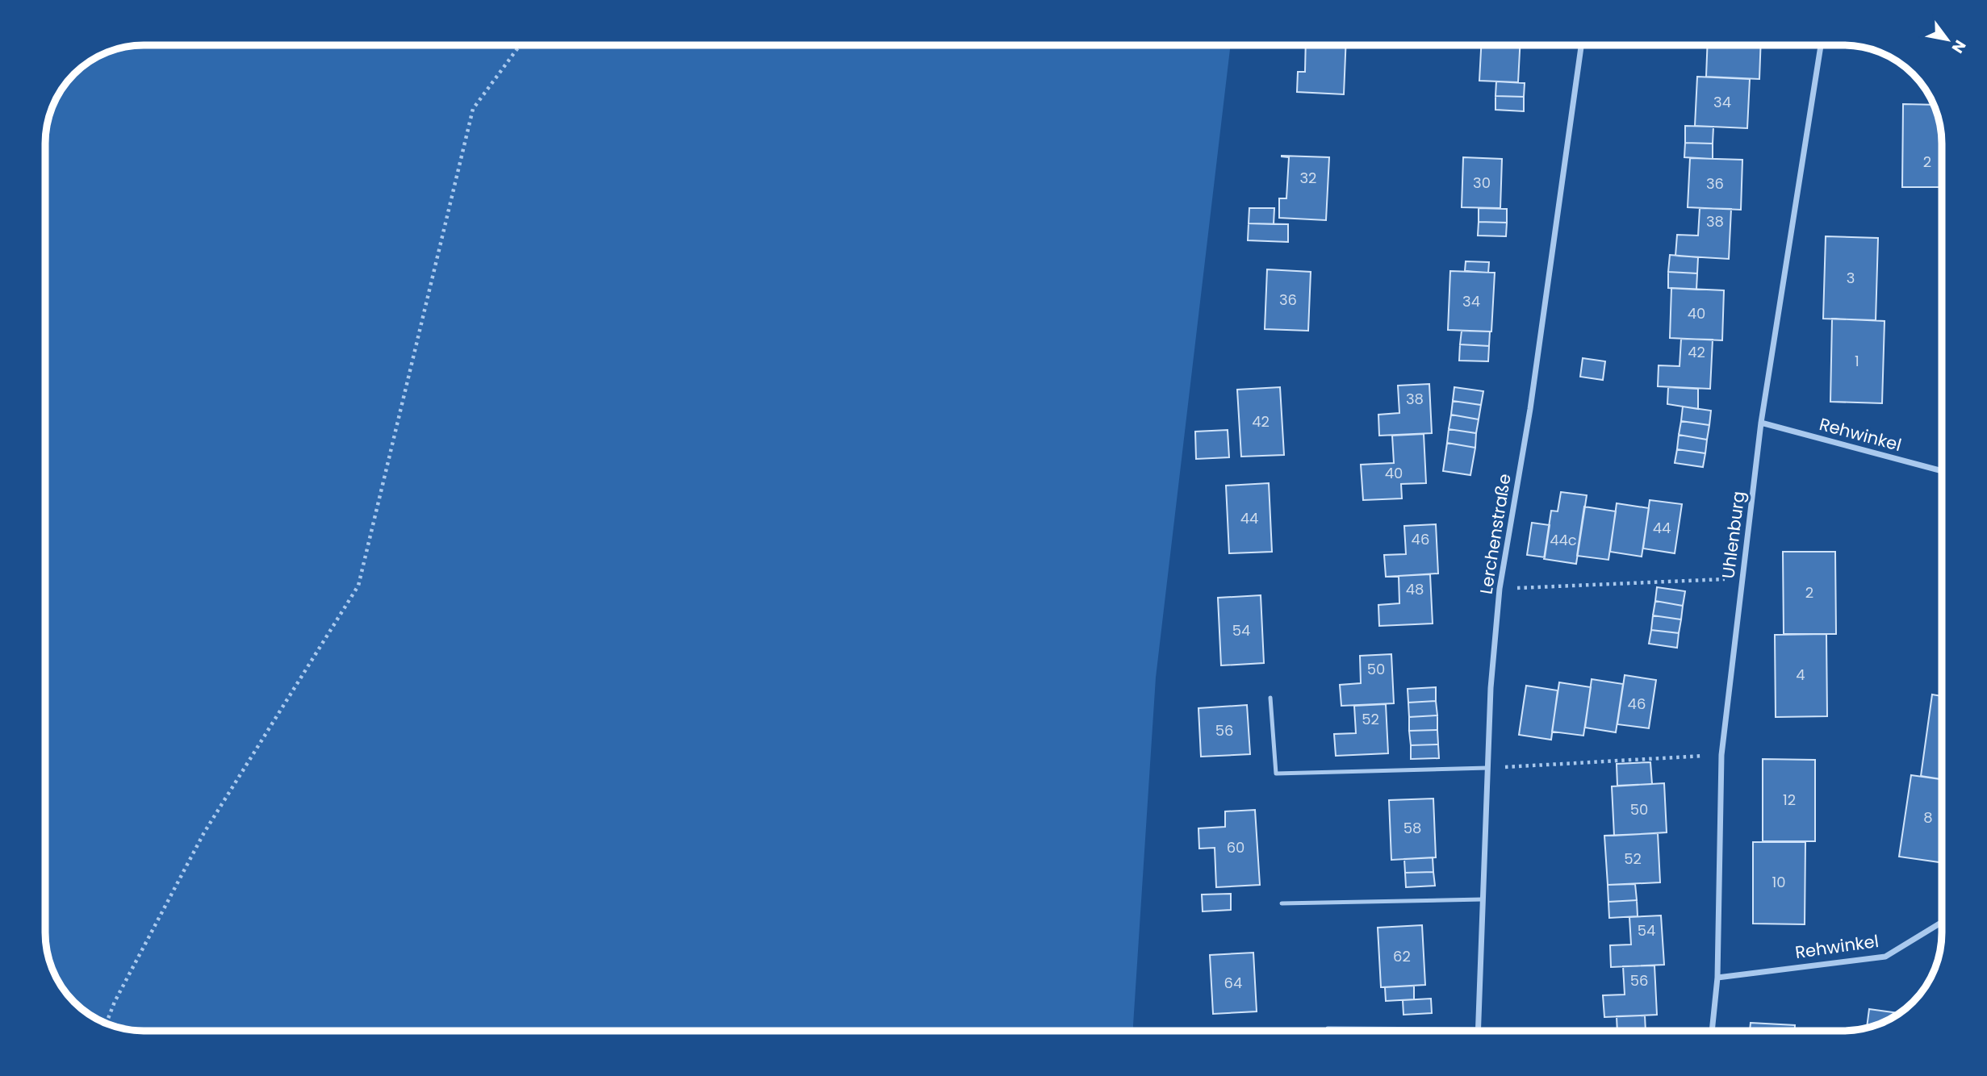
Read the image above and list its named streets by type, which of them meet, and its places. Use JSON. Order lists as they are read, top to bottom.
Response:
{
  "streets": {
    "street": ["Rehwinkel", "Lerchenstraße", "Uhlenburg"]
  },
  "crossings": [
    ["Rehwinkel", "Uhlenburg"]
  ],
  "house_numbers": [
    "34",
    "2",
    "32",
    "30",
    "36",
    "38",
    "3",
    "36",
    "34",
    "40",
    "42",
    "1",
    "38",
    "42",
    "40",
    "44",
    "44",
    "46",
    "44c",
    "48",
    "2",
    "54",
    "50",
    "4",
    "46",
    "52",
    "56",
    "12",
    "50",
    "8",
    "58",
    "60",
    "52",
    "10",
    "54",
    "62",
    "56",
    "64"
  ],
  "north": "bottom right"
}
